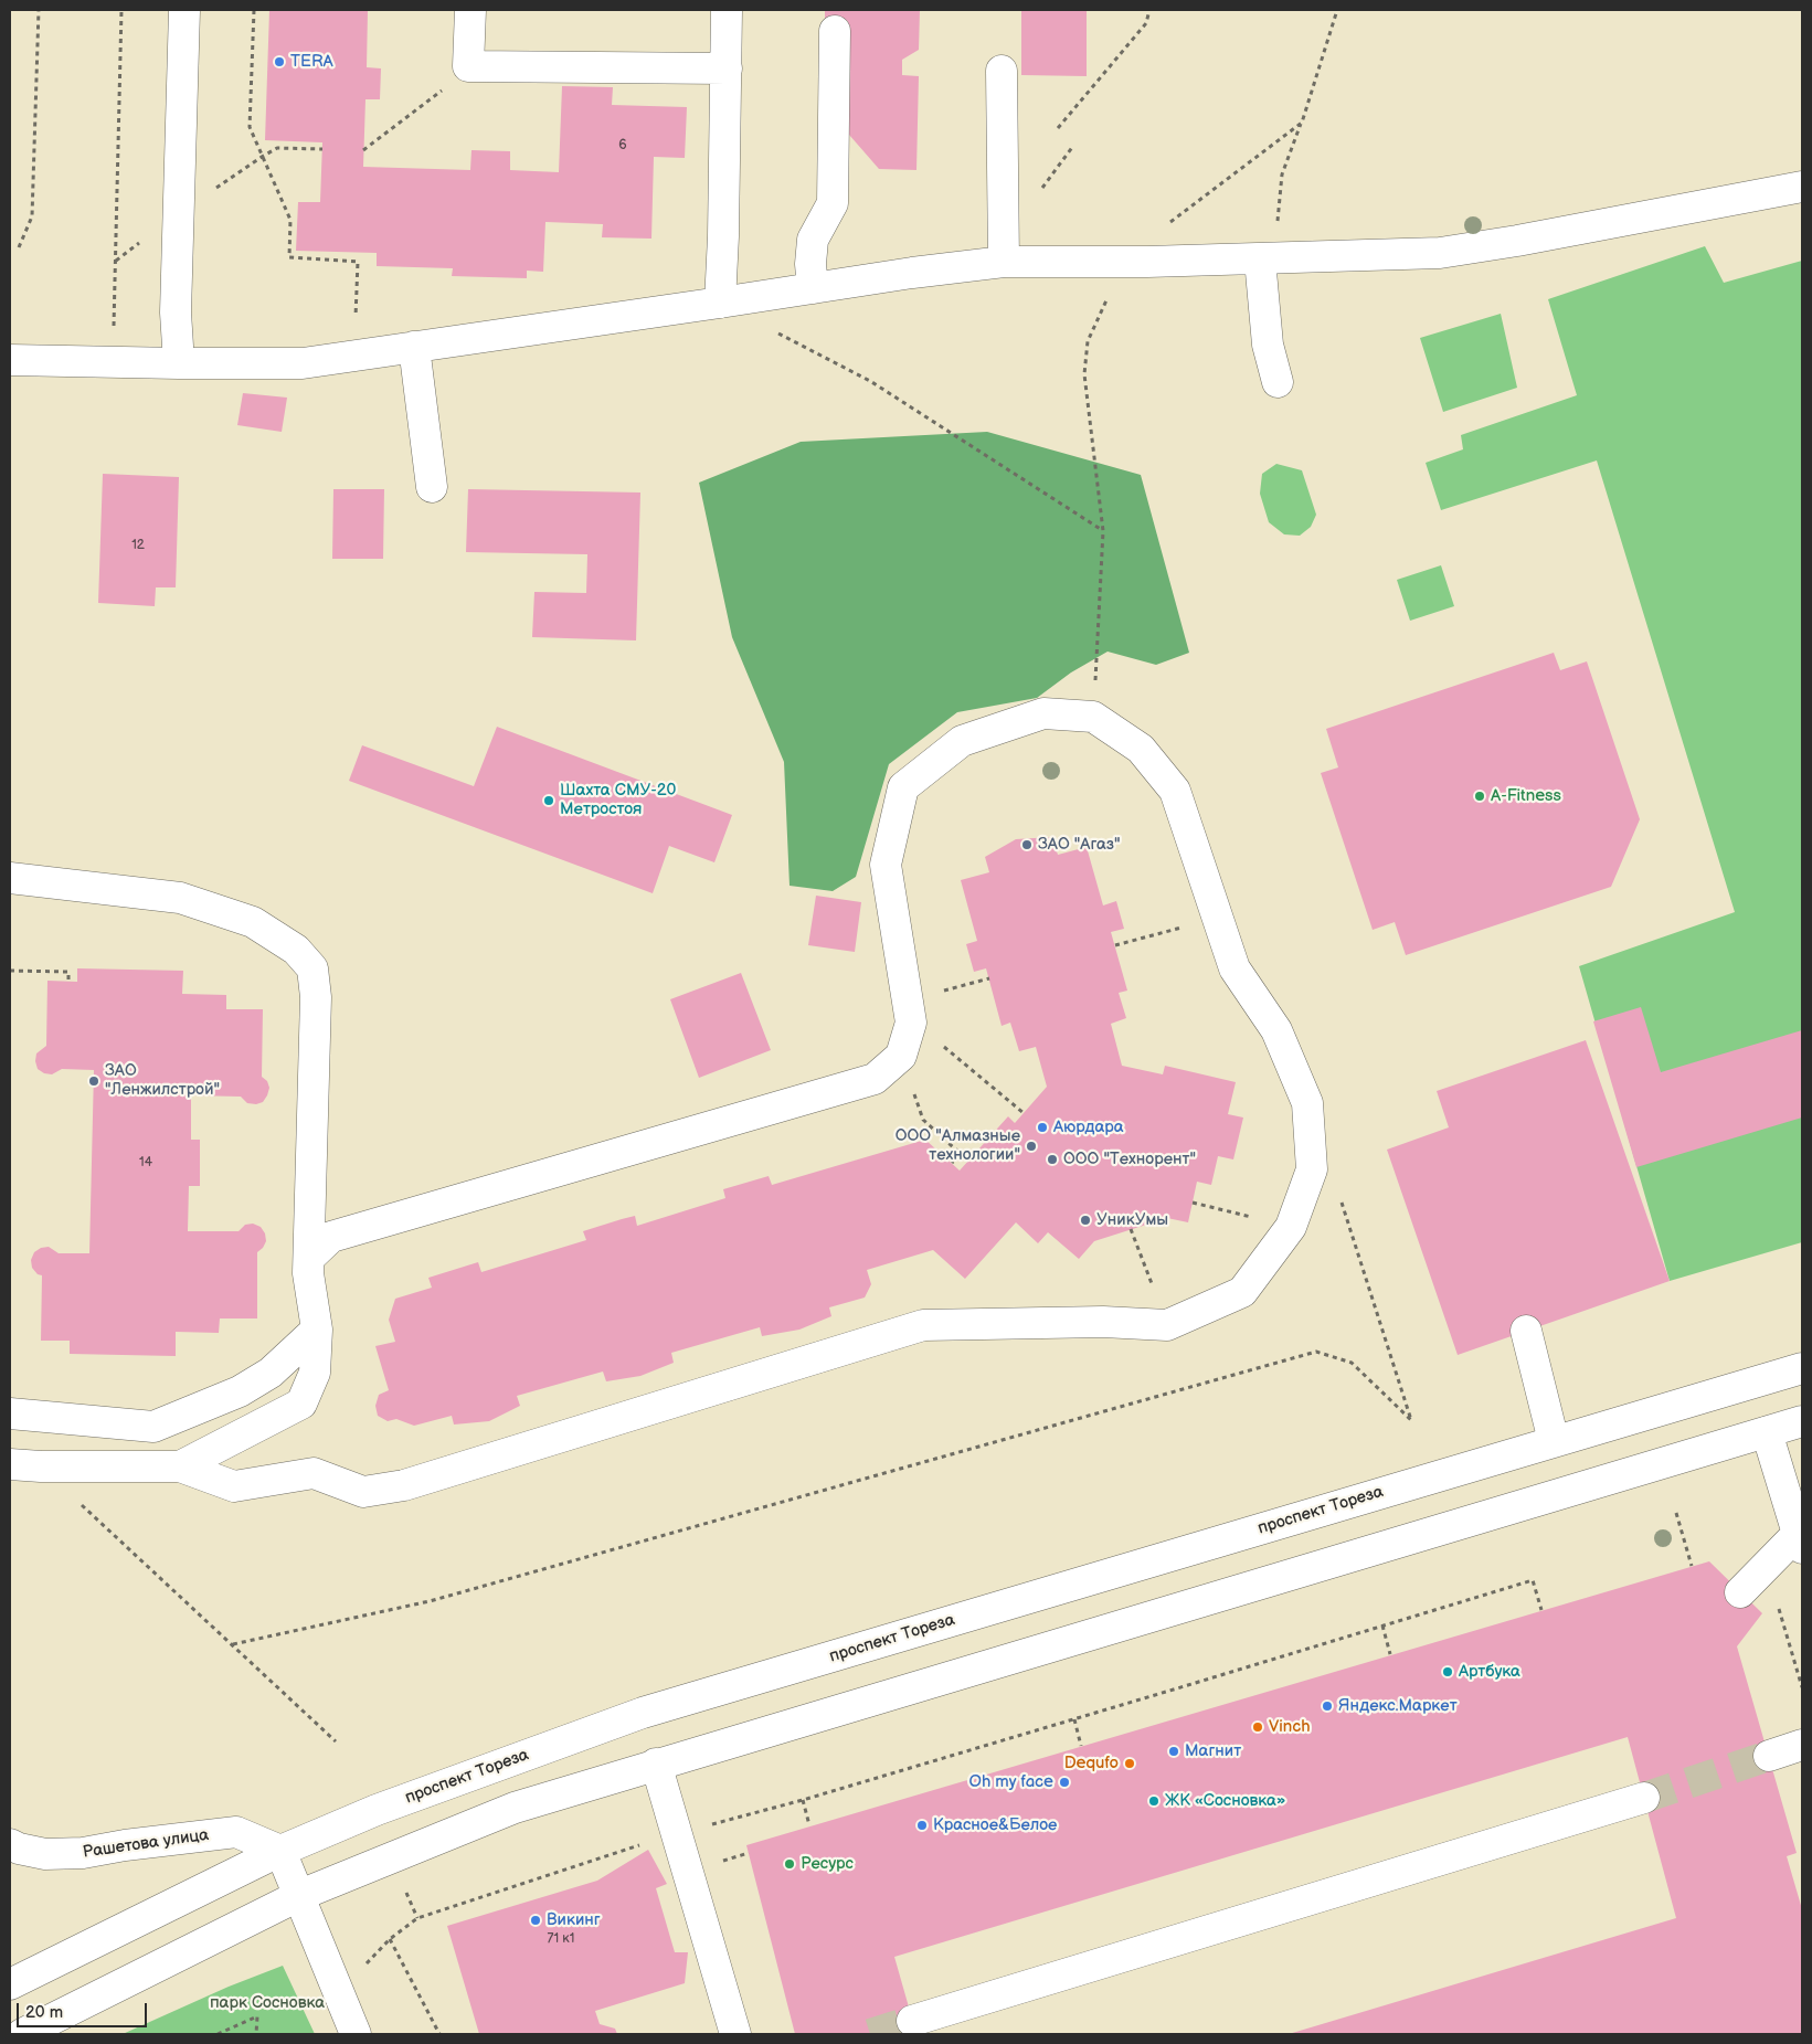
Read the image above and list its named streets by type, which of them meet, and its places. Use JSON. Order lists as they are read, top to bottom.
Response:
{
  "streets": {
    "main road": ["проспект Тореза", "Рашетова улица"]
  },
  "crossings": [
    ["проспект Тореза", "Рашетова улица"]
  ],
  "parks": ["парк Сосновка"],
  "places": [
    "TERA",
    "A-Fitness",
    "Шахта СМУ-20 Метростоя",
    "ЗАО \"Агаз\"",
    "ЗАО \"Ленжилстрой\"",
    "Аюрдара",
    "ООО \"Алмазные технологии\"",
    "ООО \"Технорент\"",
    "УникУмы",
    "Артбука",
    "Яндекс.Маркет",
    "Vinch",
    "Магнит",
    "Dequfo",
    "Oh my face",
    "ЖК «Сосновка»",
    "Красное&Белое",
    "Ресурс",
    "Викинг"
  ],
  "house_numbers": [
    "6",
    "12",
    "14",
    "71 к1"
  ],
  "scale_bar": "20 m"
}
